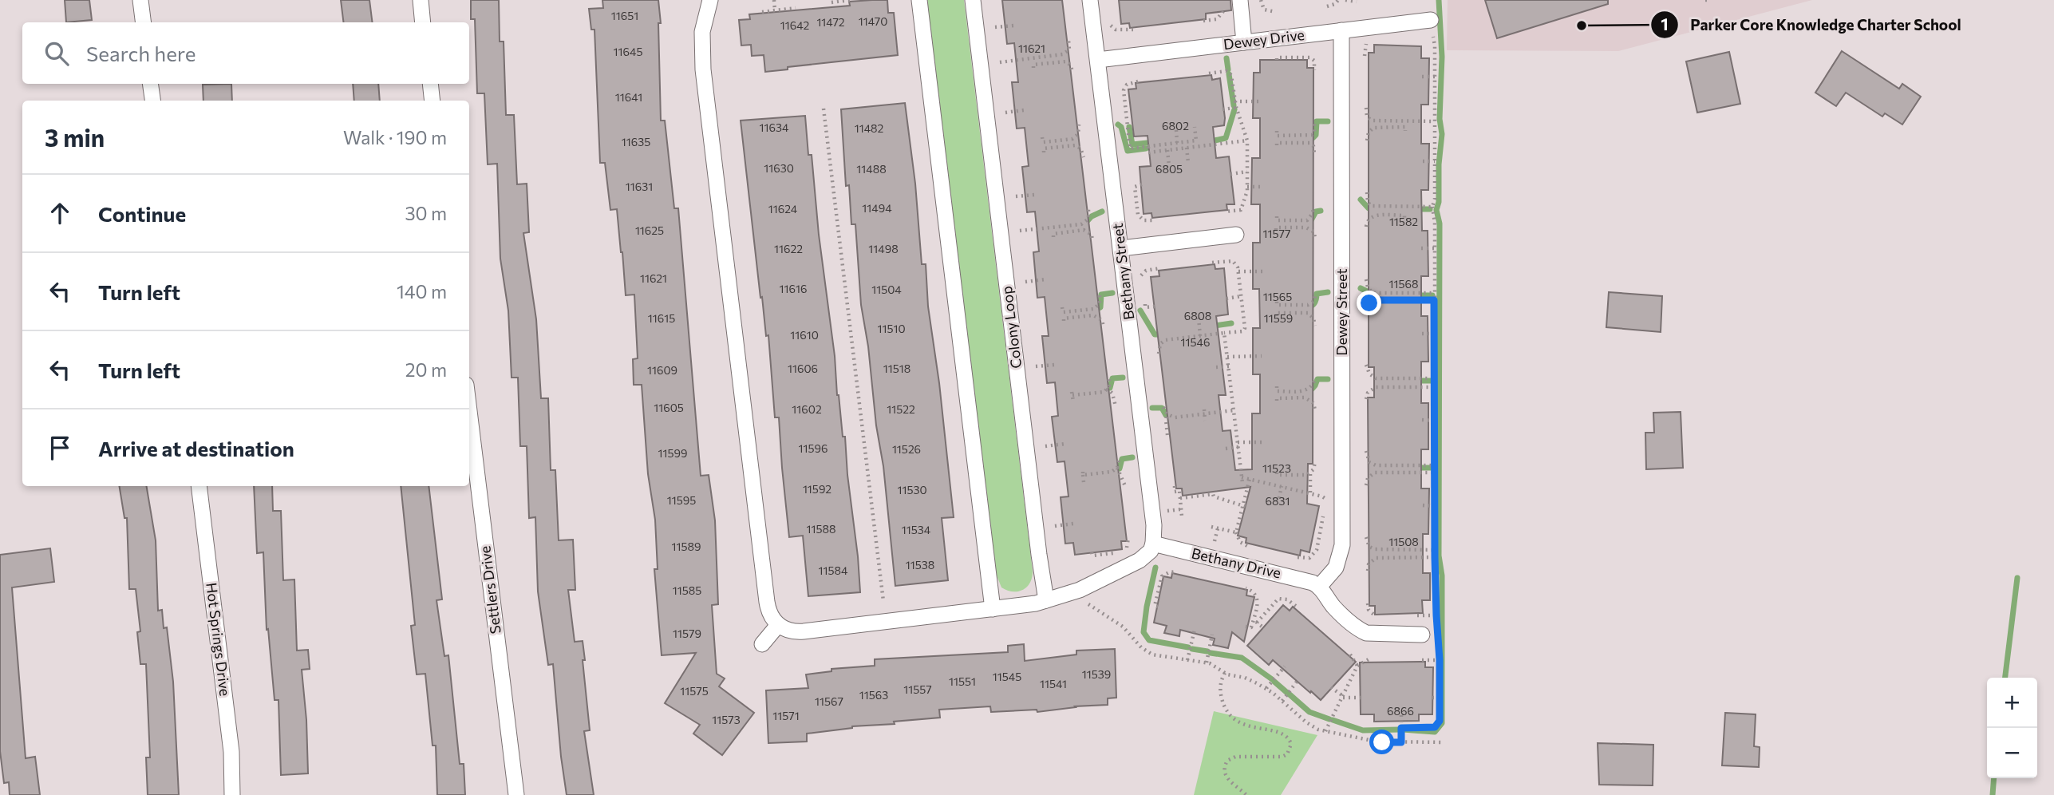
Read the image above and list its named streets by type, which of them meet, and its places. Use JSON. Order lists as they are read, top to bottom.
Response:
{
  "streets": {
    "street": [
      "Dewey Drive",
      "Bethany Street",
      "Dewey Street",
      "Colony Loop",
      "Bethany Drive",
      "Settlers Drive",
      "Hot Springs Drive"
    ]
  },
  "crossings": [
    ["Dewey Drive", "Bethany Street"],
    ["Dewey Drive", "Dewey Street"],
    ["Bethany Street", "Bethany Drive"],
    ["Dewey Street", "Bethany Drive"]
  ],
  "places": ["Parker Core Knowledge Charter School"],
  "house_numbers": [
    "11651",
    "11470",
    "11472",
    "11642",
    "11621",
    "11645",
    "11641",
    "6802",
    "11634",
    "11482",
    "11635",
    "11630",
    "11488",
    "6805",
    "11631",
    "11494",
    "11624",
    "11582",
    "11625",
    "11577",
    "11622",
    "11498",
    "11621",
    "11568",
    "11616",
    "11504",
    "11565",
    "6808",
    "11615",
    "11559",
    "11510",
    "11610",
    "11546",
    "11606",
    "11518",
    "11609",
    "11605",
    "11602",
    "11522",
    "11596",
    "11526",
    "11599",
    "11523",
    "11592",
    "11530",
    "11595",
    "6831",
    "11588",
    "11534",
    "11508",
    "11589",
    "11538",
    "11584",
    "11585",
    "11579",
    "11539",
    "11545",
    "11551",
    "11541",
    "11557",
    "11575",
    "11563",
    "11567",
    "6866",
    "11571",
    "11573"
  ],
  "page": {
    "search": "Search here",
    "heading": ["3 min", "Walk · 190 m"],
    "list": [
      ["Continue", "30 m"],
      ["Turn left", "140 m"],
      ["Turn left", "20 m"],
      "Arrive at destination"
    ],
    "map_buttons": ["+", "−"]
  }
}
